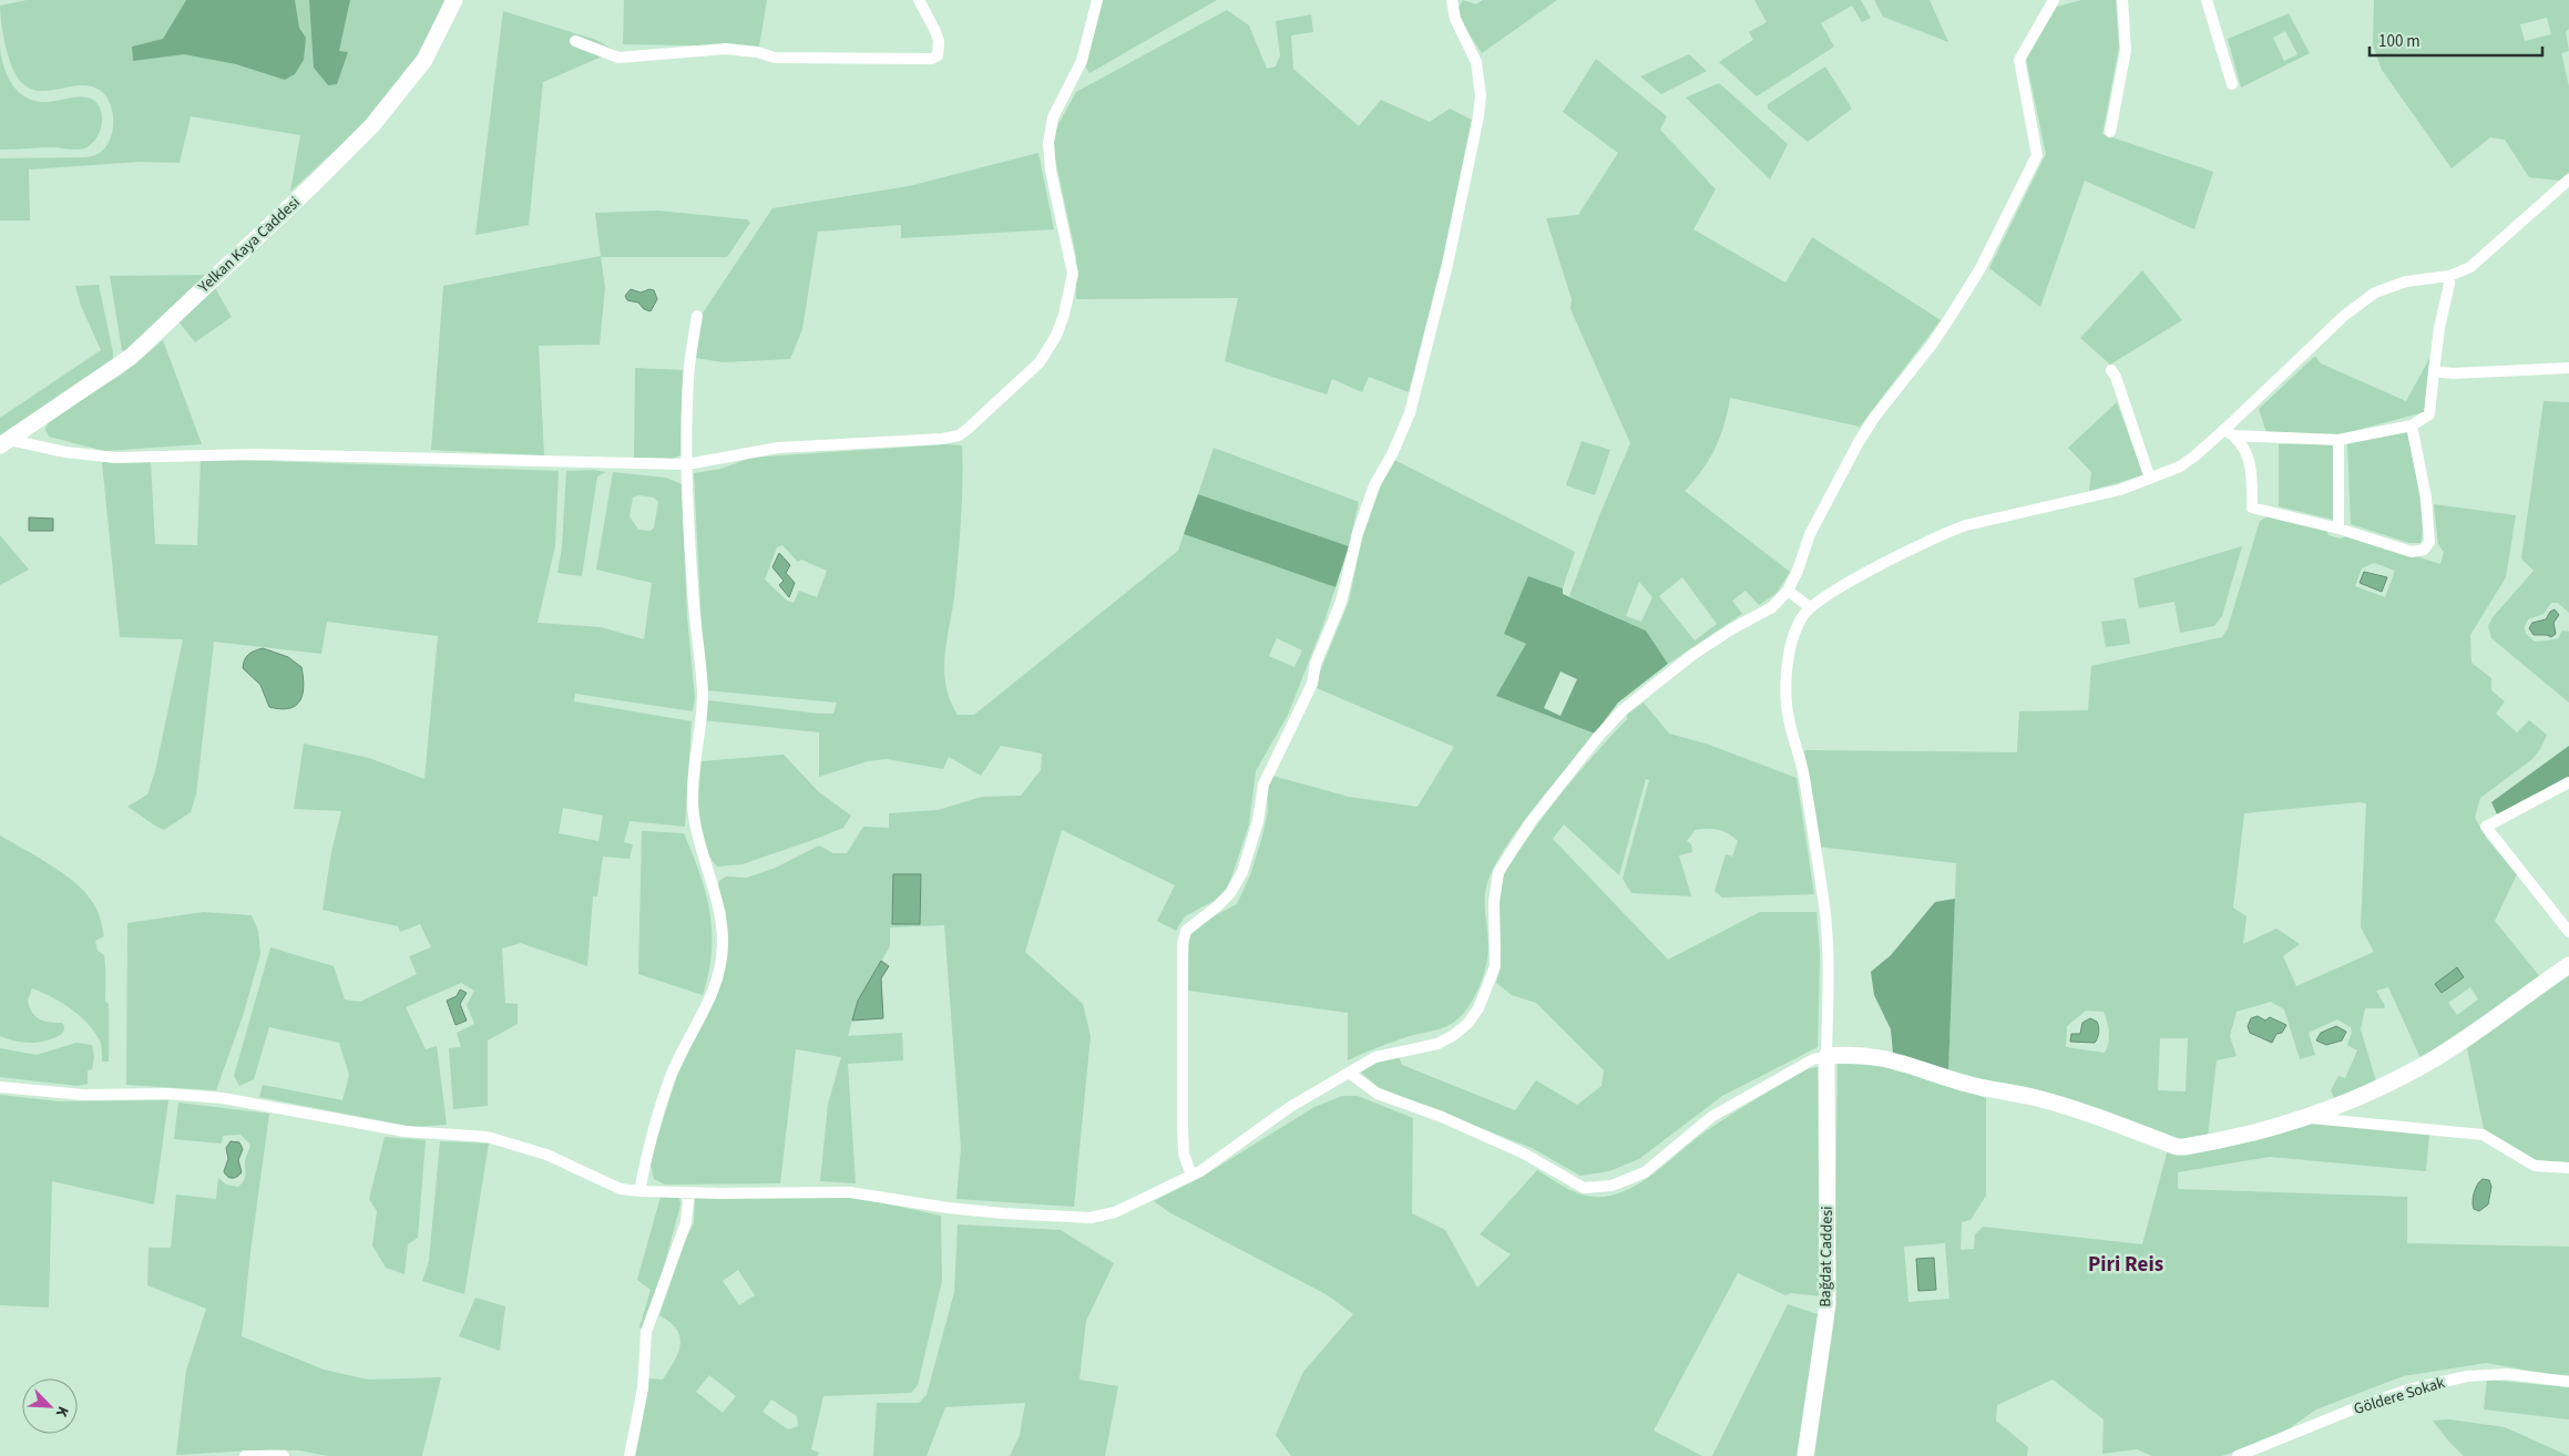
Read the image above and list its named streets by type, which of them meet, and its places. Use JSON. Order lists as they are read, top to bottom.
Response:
{
  "streets": {
    "street": ["Yelkan Kaya Caddesi", "Bağdat Caddesi", "Göldere Sokak"]
  },
  "districts": ["Piri Reis"],
  "scale_bar": "100 m",
  "north": "bottom right"
}
